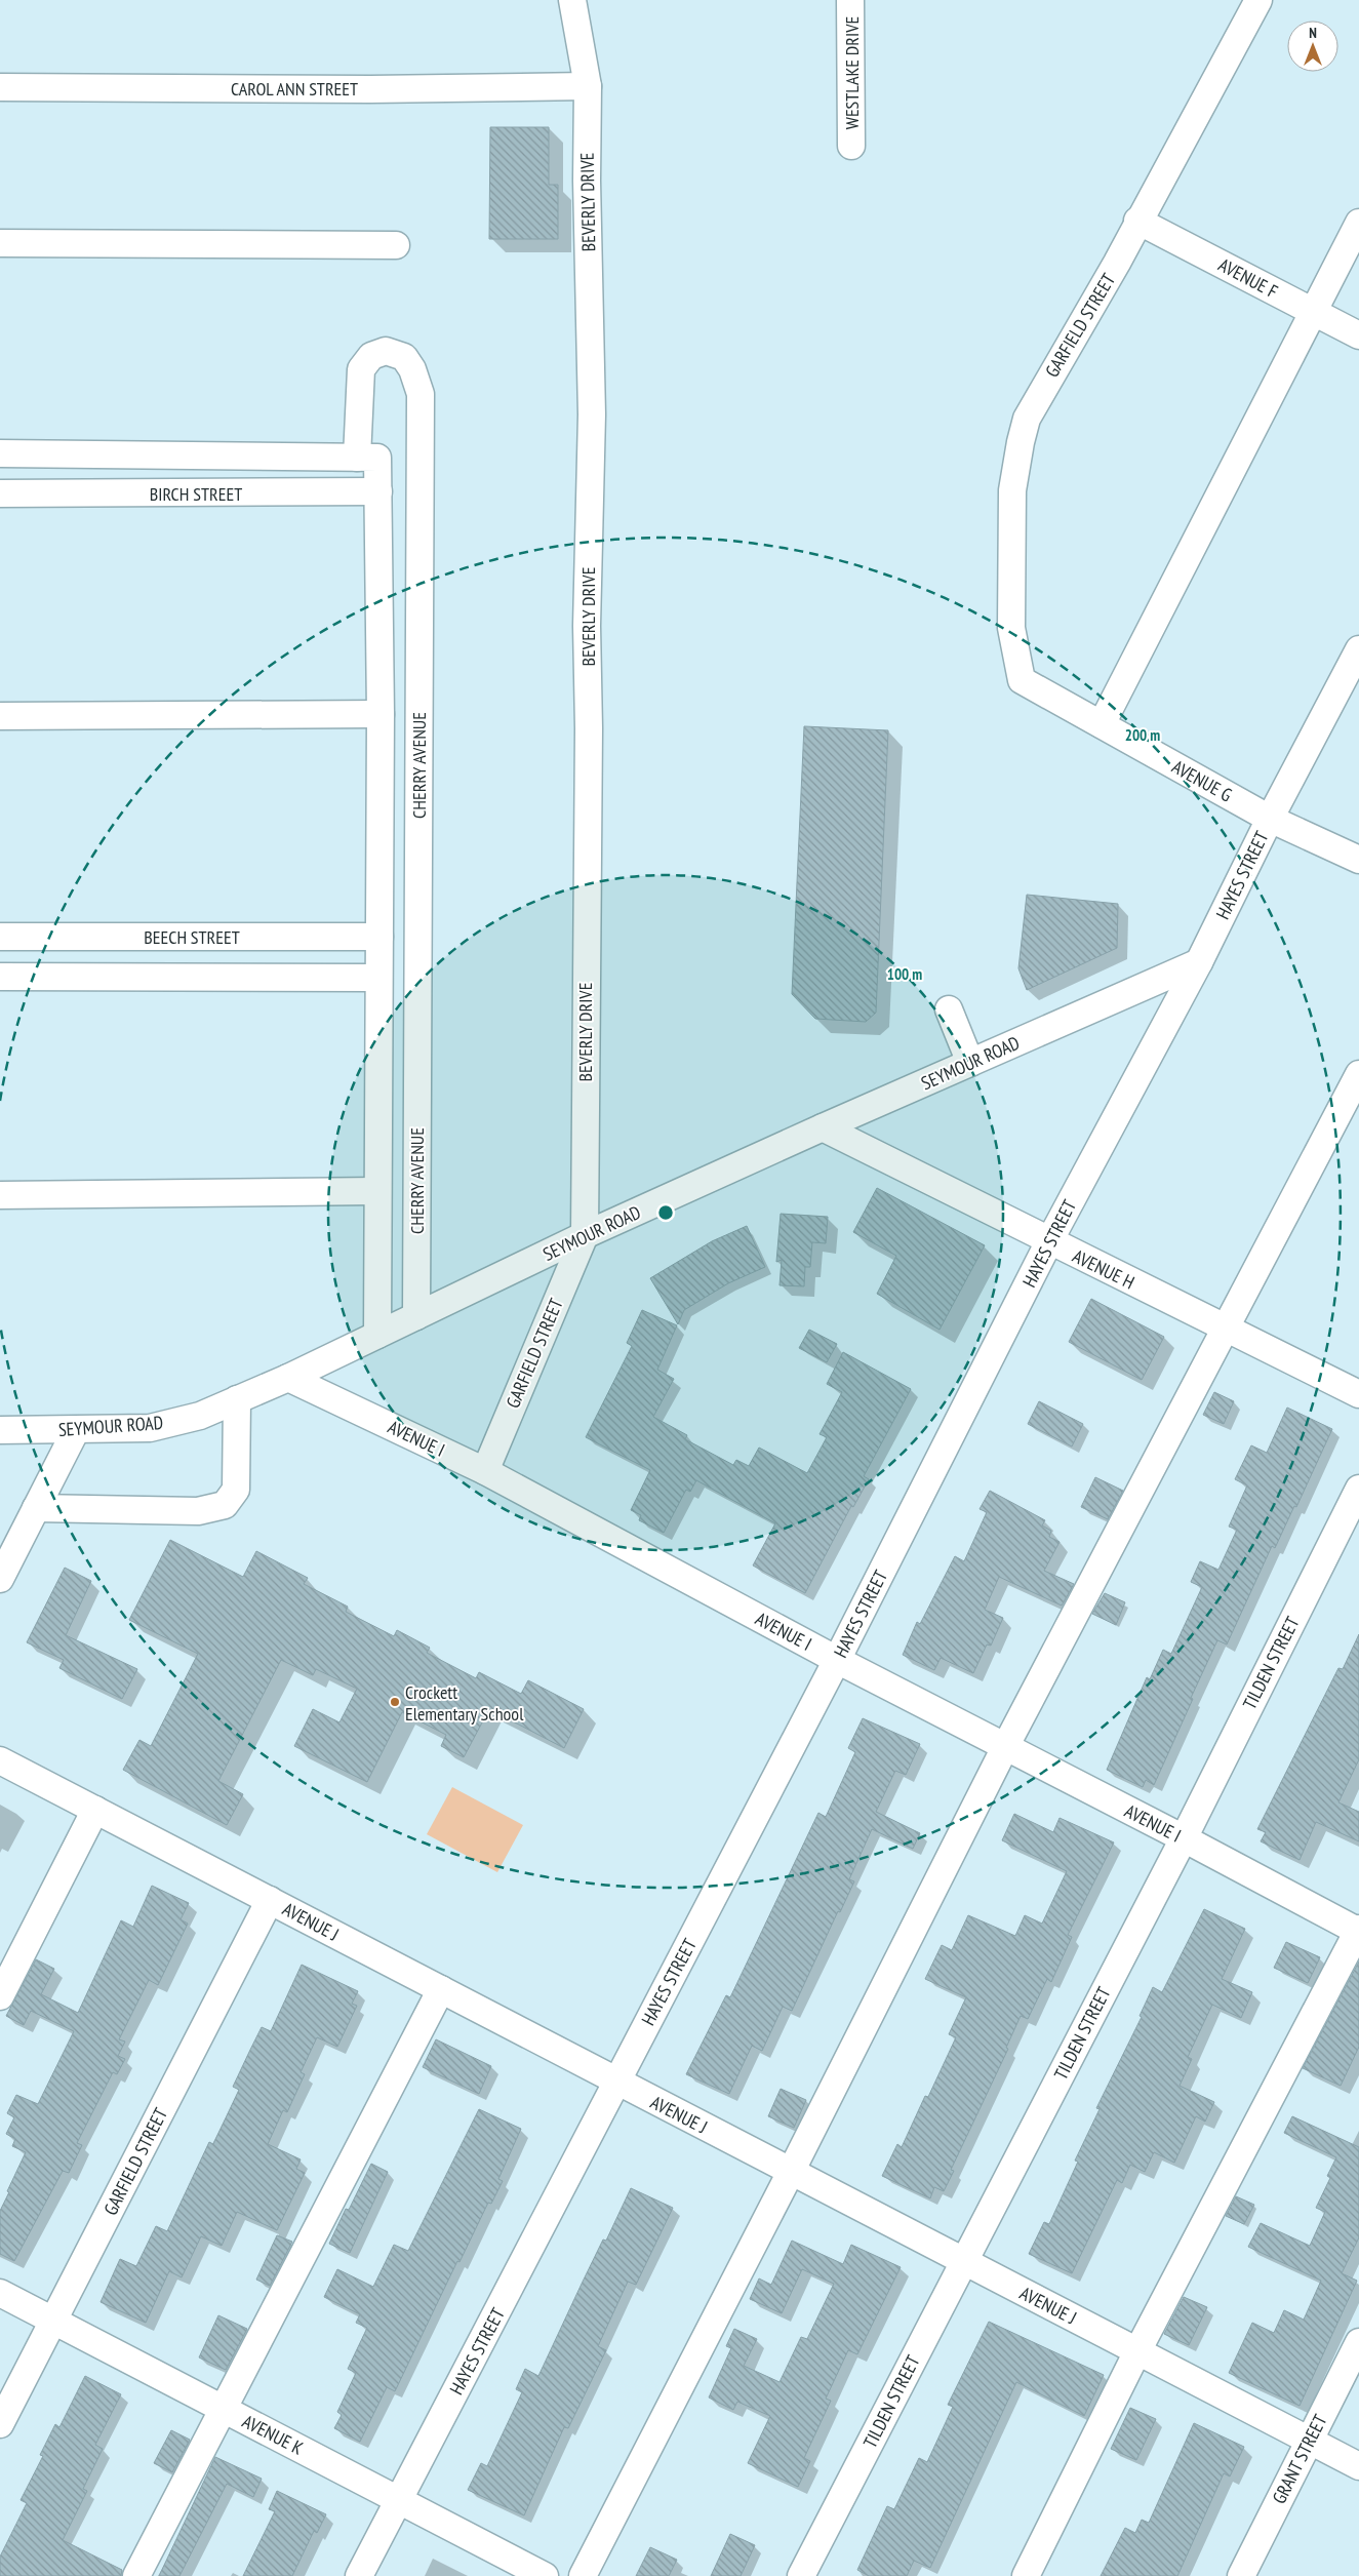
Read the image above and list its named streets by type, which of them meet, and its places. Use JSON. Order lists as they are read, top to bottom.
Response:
{
  "streets": {
    "street": [
      "WESTLAKE DRIVE",
      "CAROL ANN STREET",
      "BEVERLY DRIVE",
      "AVENUE F",
      "GARFIELD STREET",
      "BIRCH STREET",
      "CHERRY AVENUE",
      "AVENUE G",
      "HAYES STREET",
      "BEECH STREET",
      "SEYMOUR ROAD",
      "AVENUE H",
      "AVENUE I",
      "TILDEN STREET",
      "AVENUE J",
      "AVENUE K",
      "GRANT STREET"
    ]
  },
  "crossings": [
    ["CAROL ANN STREET", "BEVERLY DRIVE"],
    ["BEVERLY DRIVE", "GARFIELD STREET"],
    ["BEVERLY DRIVE", "SEYMOUR ROAD"],
    ["AVENUE F", "GARFIELD STREET"],
    ["GARFIELD STREET", "AVENUE G"],
    ["GARFIELD STREET", "SEYMOUR ROAD"],
    ["GARFIELD STREET", "AVENUE I"],
    ["GARFIELD STREET", "AVENUE J"],
    ["GARFIELD STREET", "AVENUE K"],
    ["BIRCH STREET", "CHERRY AVENUE"],
    ["CHERRY AVENUE", "BEECH STREET"],
    ["CHERRY AVENUE", "SEYMOUR ROAD"],
    ["AVENUE G", "HAYES STREET"],
    ["HAYES STREET", "SEYMOUR ROAD"],
    ["HAYES STREET", "AVENUE H"],
    ["HAYES STREET", "AVENUE I"],
    ["HAYES STREET", "AVENUE J"],
    ["HAYES STREET", "AVENUE K"],
    ["SEYMOUR ROAD", "AVENUE H"],
    ["SEYMOUR ROAD", "AVENUE I"],
    ["AVENUE I", "TILDEN STREET"],
    ["TILDEN STREET", "AVENUE J"],
    ["AVENUE J", "GRANT STREET"]
  ],
  "places": ["Crockett Elementary School"],
  "north": "top",
  "rings": ["200 m", "100 m"]
}
